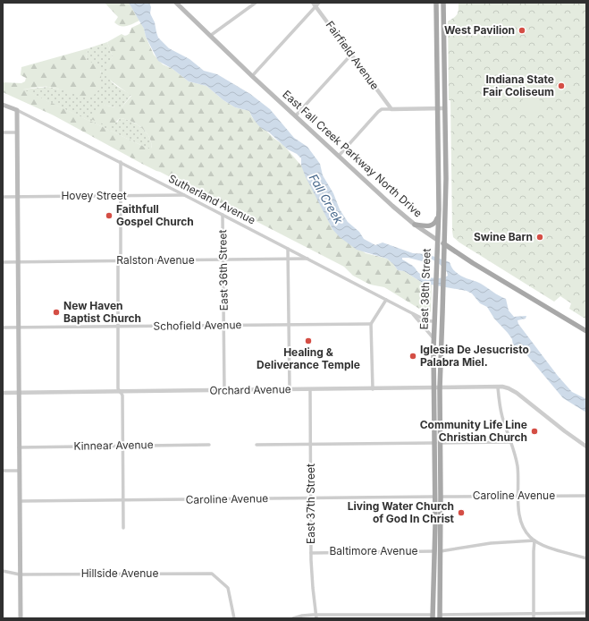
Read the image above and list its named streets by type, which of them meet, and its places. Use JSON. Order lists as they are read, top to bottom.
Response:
{
  "streets": {
    "main road": ["East Fall Creek Parkway North Drive", "Sutherland Avenue", "East 38th Street"],
    "street": [
      "Fairfield Avenue",
      "Hovey Street",
      "Ralston Avenue",
      "East 36th Street",
      "Schofield Avenue",
      "Orchard Avenue",
      "Kinnear Avenue",
      "Caroline Avenue",
      "East 37th Street",
      "Baltimore Avenue",
      "Hillside Avenue"
    ]
  },
  "crossings": [
    ["East Fall Creek Parkway North Drive", "East 38th Street"],
    ["Hovey Street", "Sutherland Avenue"],
    ["Sutherland Avenue", "Ralston Avenue"],
    ["Sutherland Avenue", "East 36th Street"],
    ["Sutherland Avenue", "East 38th Street"],
    ["Ralston Avenue", "East 36th Street"],
    ["East 36th Street", "Schofield Avenue"],
    ["East 36th Street", "Orchard Avenue"],
    ["East 38th Street", "Orchard Avenue"],
    ["East 38th Street", "Caroline Avenue"],
    ["East 38th Street", "Baltimore Avenue"],
    ["Orchard Avenue", "East 37th Street"],
    ["Caroline Avenue", "East 37th Street"],
    ["East 37th Street", "Baltimore Avenue"]
  ],
  "water": ["Fall Creek"],
  "places": [
    "West Pavilion",
    "Indiana State Fair Coliseum",
    "Faithfull Gospel Church",
    "Swine Barn",
    "New Haven Baptist Church",
    "Healing & Deliverance Temple",
    "Iglesia De Jesucristo Palabra Miel.",
    "Community Life Line Christian Church",
    "Living Water Church of God In Christ"
  ]
}
